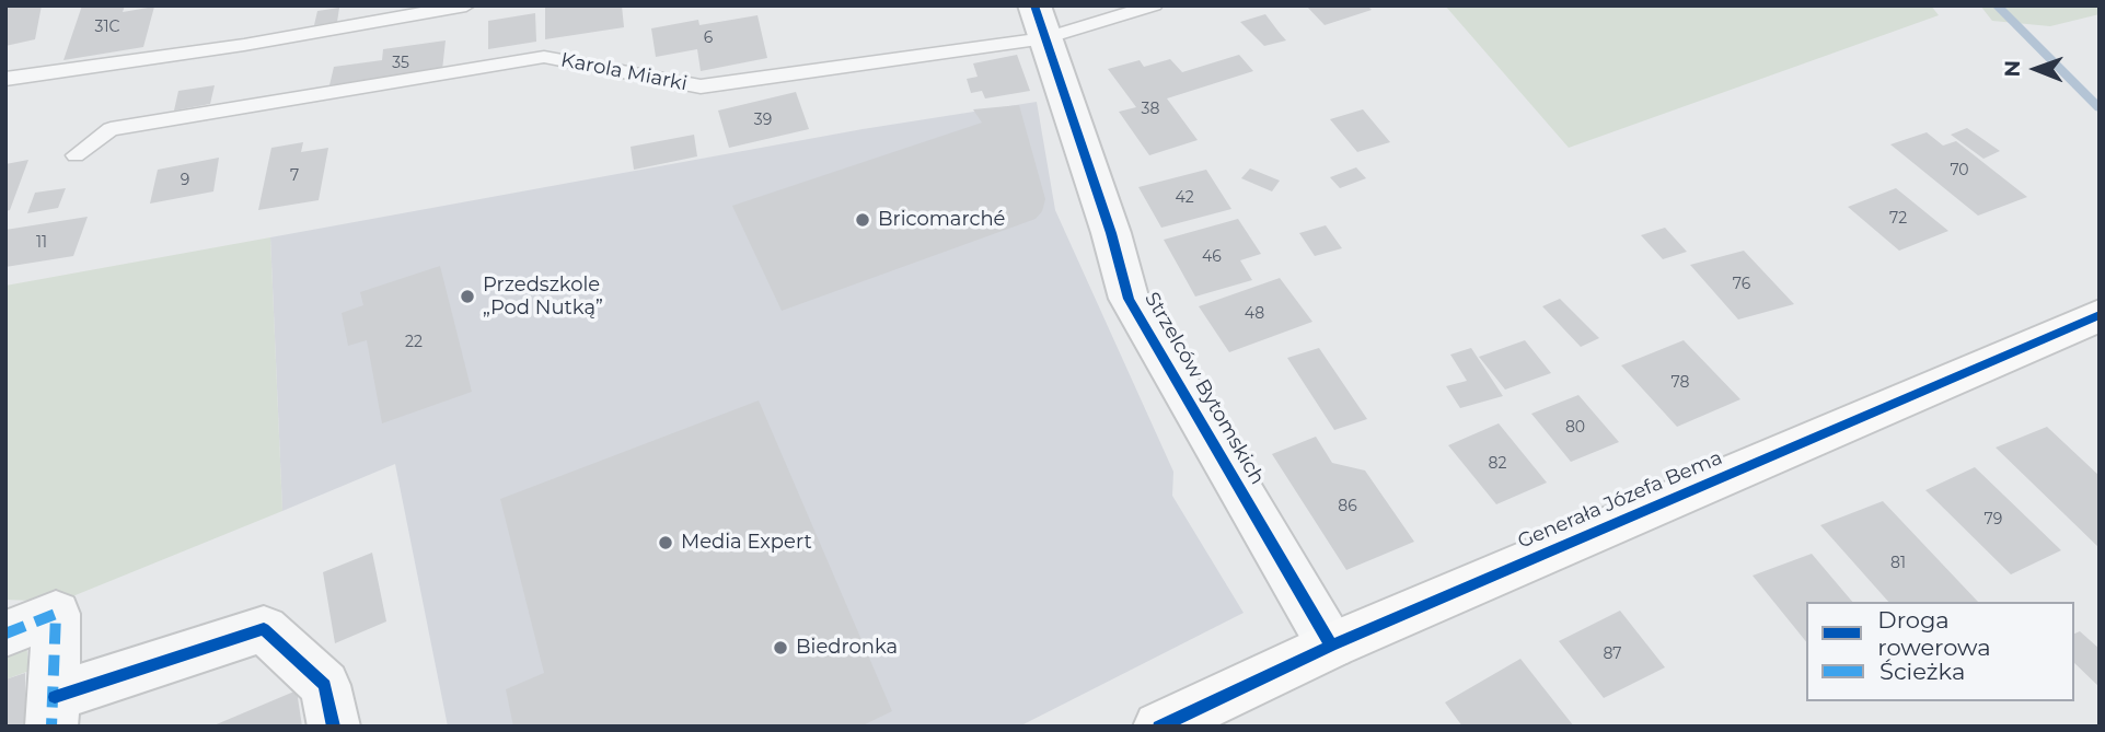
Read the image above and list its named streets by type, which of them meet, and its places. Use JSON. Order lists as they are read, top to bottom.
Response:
{
  "streets": {
    "street": ["Strzelców Bytomskich", "Generała Józefa Bema"],
    "lane": ["Karola Miarki"]
  },
  "crossings": [
    ["Karola Miarki", "Strzelców Bytomskich"],
    ["Strzelców Bytomskich", "Generała Józefa Bema"]
  ],
  "places": [
    "Bricomarché",
    "Przedszkole „Pod Nutką”",
    "Media Expert",
    "Biedronka"
  ],
  "house_numbers": [
    "31C",
    "6",
    "35",
    "38",
    "39",
    "70",
    "7",
    "9",
    "42",
    "72",
    "11",
    "46",
    "76",
    "48",
    "22",
    "78",
    "80",
    "82",
    "86",
    "79",
    "81",
    "87"
  ],
  "legend": ["Droga rowerowa", "Ścieżka"],
  "north": "left"
}
